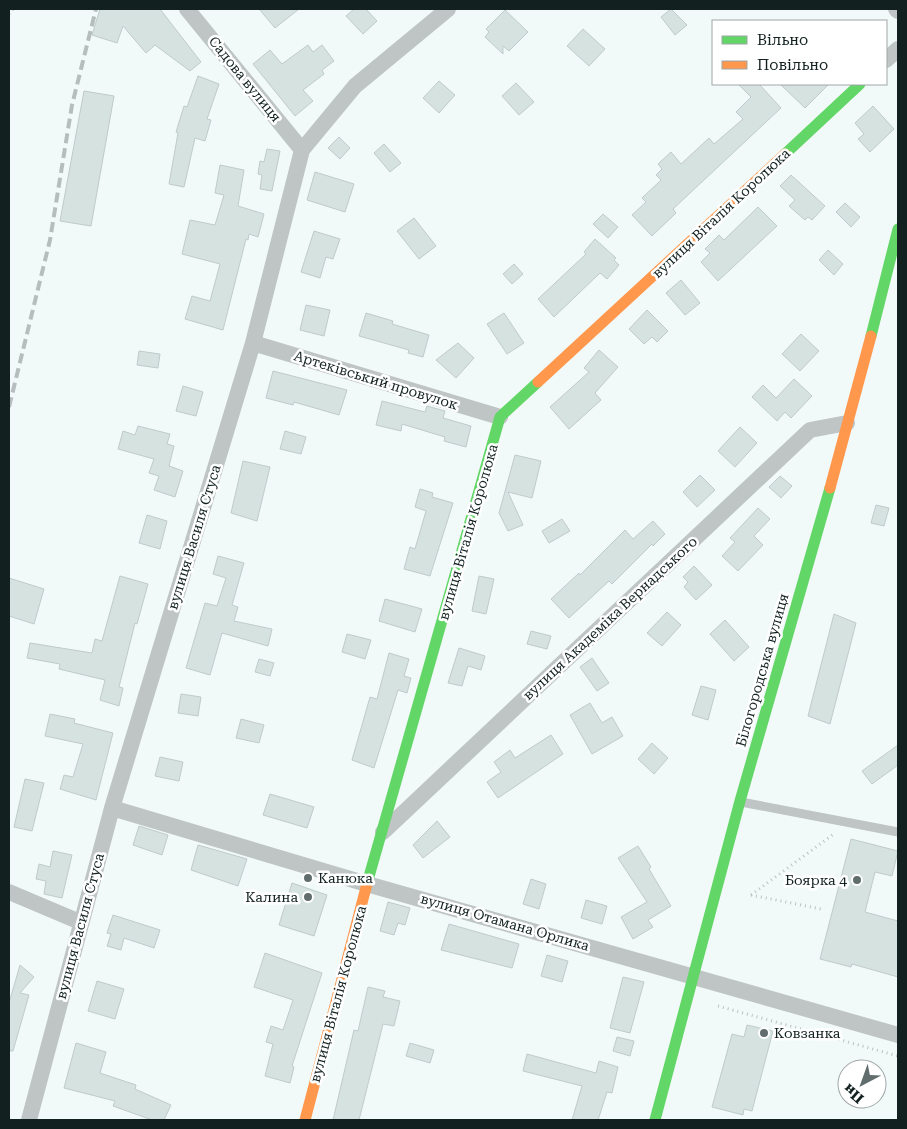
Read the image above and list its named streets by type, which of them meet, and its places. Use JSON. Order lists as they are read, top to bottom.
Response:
{
  "streets": {
    "street": [
      "Садова вулиця",
      "вулиця Віталія Королюка",
      "Артеківський провулок",
      "вулиця Василя Стуса",
      "вулиця Академіка Вернадського",
      "Білогородська вулиця",
      "вулиця Отамана Орлика"
    ]
  },
  "crossings": [
    ["Садова вулиця", "вулиця Василя Стуса"],
    ["вулиця Віталія Королюка", "Артеківський провулок"],
    ["вулиця Віталія Королюка", "вулиця Академіка Вернадського"],
    ["вулиця Віталія Королюка", "вулиця Отамана Орлика"],
    ["Артеківський провулок", "вулиця Василя Стуса"],
    ["вулиця Василя Стуса", "вулиця Отамана Орлика"],
    ["вулиця Академіка Вернадського", "Білогородська вулиця"],
    ["Білогородська вулиця", "вулиця Отамана Орлика"]
  ],
  "places": [
    "Канюка",
    "Боярка 4",
    "Калина",
    "Ковзанка"
  ],
  "legend": ["Вільно", "Повільно"],
  "north": "bottom left"
}
